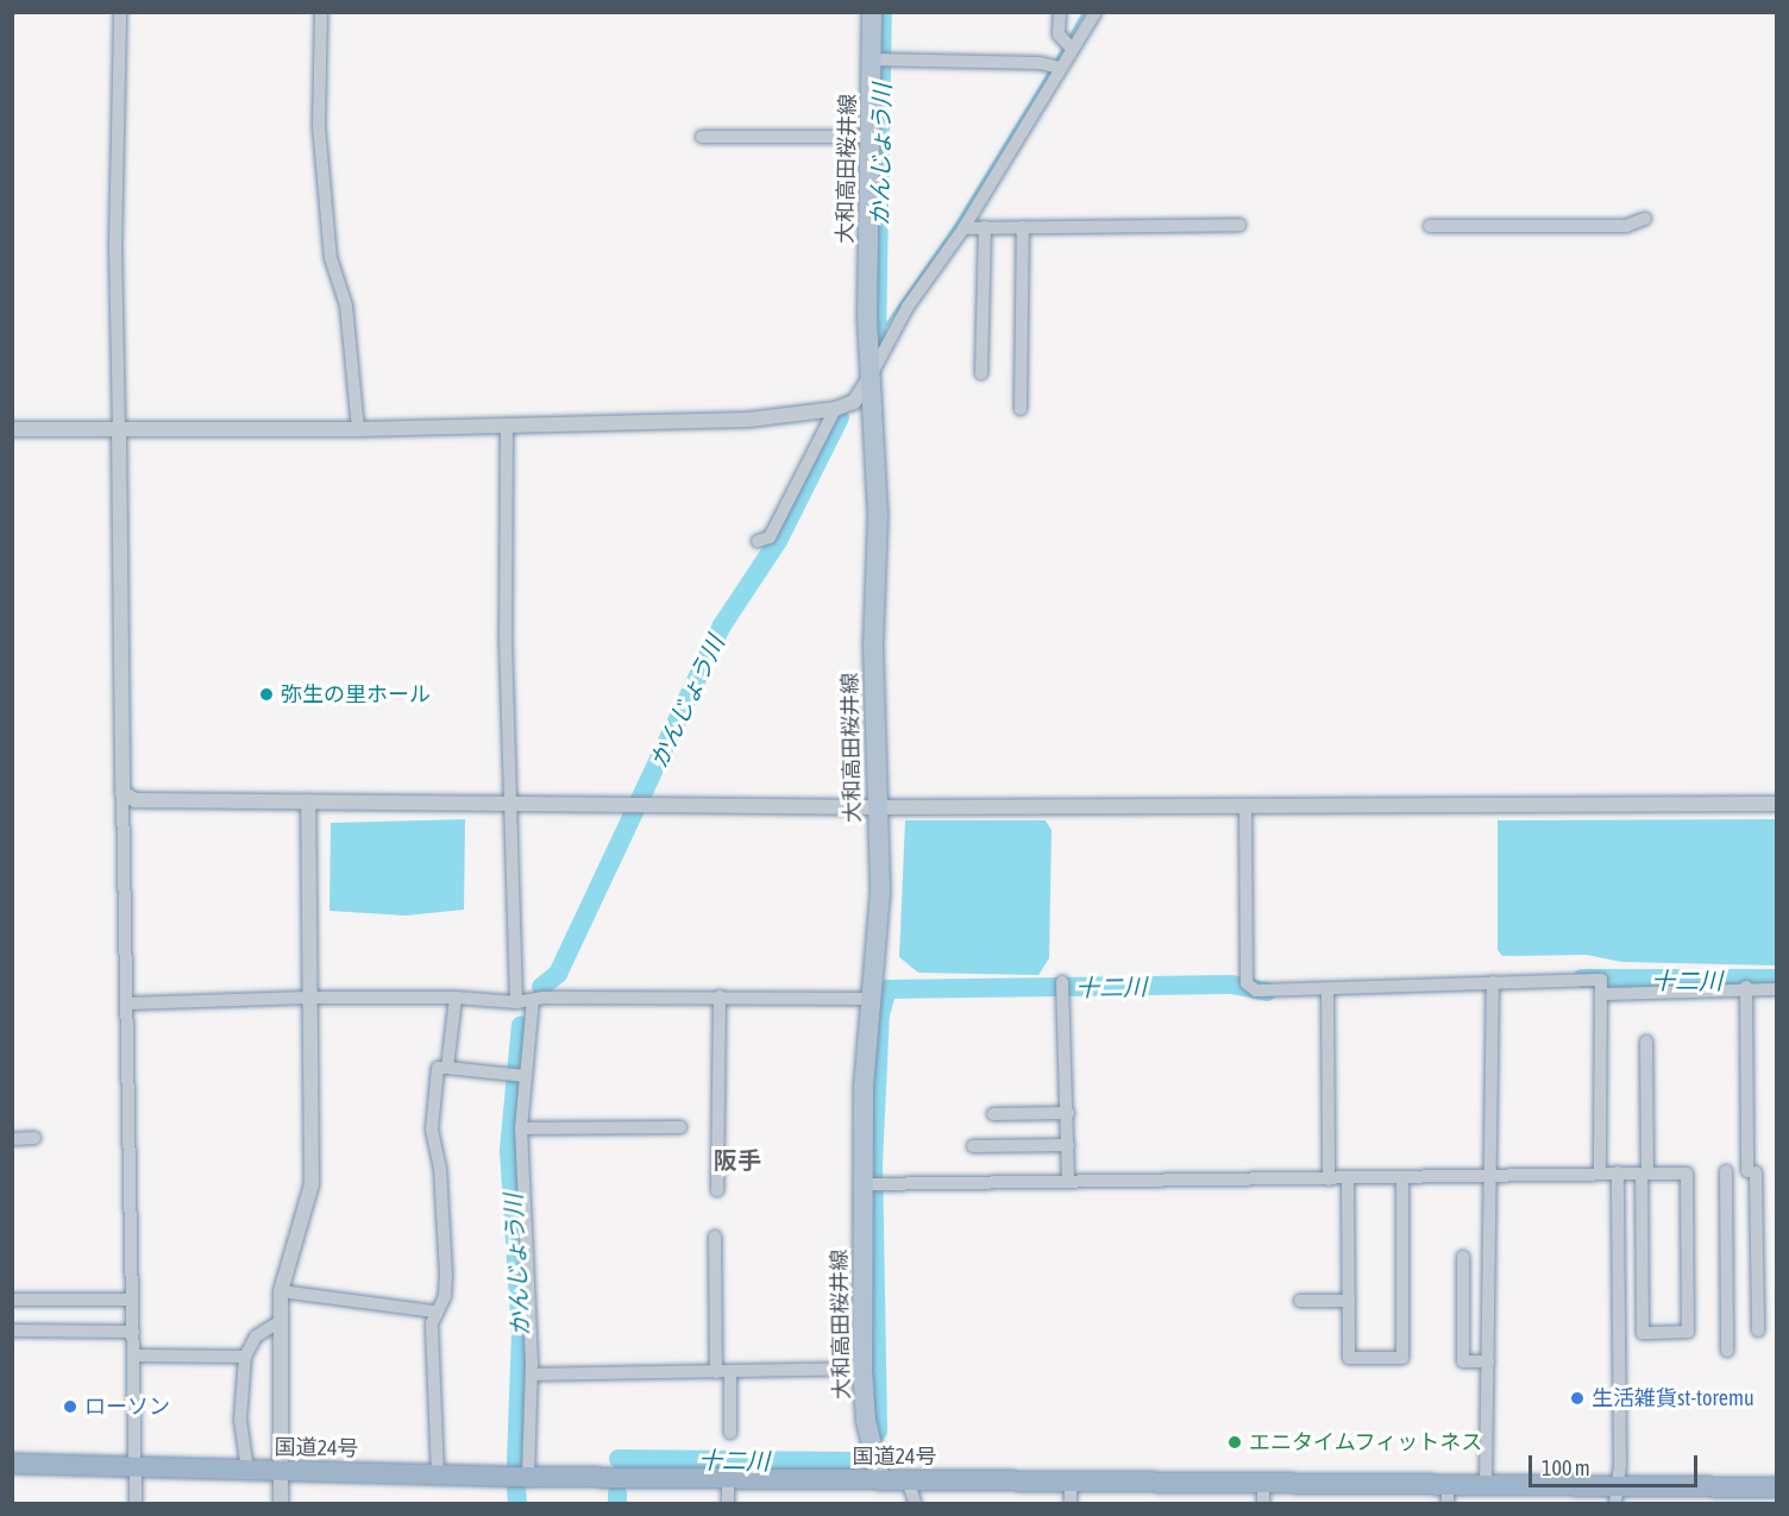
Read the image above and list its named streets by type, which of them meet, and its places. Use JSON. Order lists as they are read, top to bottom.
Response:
{
  "streets": {
    "highway": ["国道24号"],
    "main road": ["大和高田桜井線"]
  },
  "crossings": [
    ["大和高田桜井線", "国道24号"]
  ],
  "districts": ["阪手"],
  "water": ["かんじょう川", "十二川"],
  "places": [
    "弥生の里ホール",
    "生活雑貨st-toremu",
    "ローソン",
    "エニタイムフィットネス"
  ],
  "scale_bar": "100 m"
}
